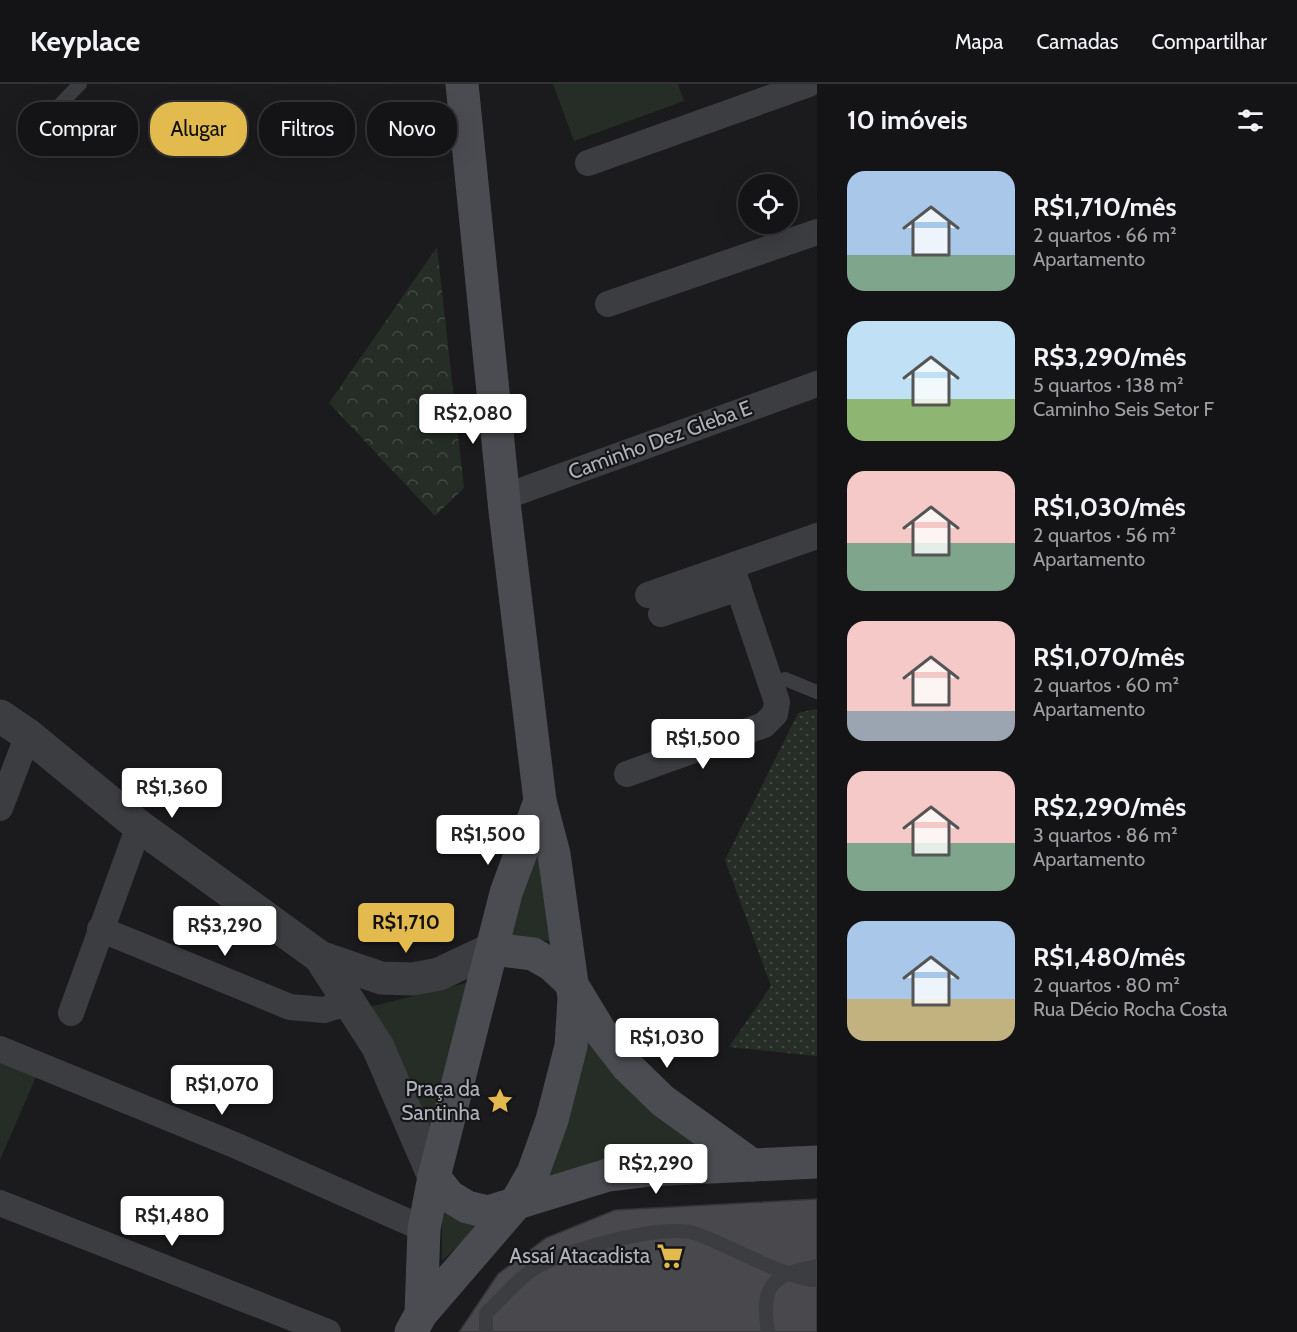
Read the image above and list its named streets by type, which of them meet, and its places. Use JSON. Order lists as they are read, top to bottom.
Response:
{
  "streets": {
    "street": ["Caminho Dez Gleba E"]
  },
  "places": {
    "place": ["Praça da Santinha"],
    "supermarket": ["Assaí Atacadista"]
  },
  "page": {
    "header": "Keyplace",
    "nav": ["Mapa", "Camadas", "Compartilhar"],
    "heading": "10 imóveis",
    "chip": [
      "Comprar",
      "Alugar",
      "Filtros",
      "Novo"
    ],
    "list": [
      {
        "name": "R$1,710/mês",
        "note": "2 quartos · 66 m² · Apartamento"
      },
      {
        "name": "R$3,290/mês",
        "note": "5 quartos · 138 m² · Caminho Seis Setor F"
      },
      {
        "name": "R$1,030/mês",
        "note": "2 quartos · 56 m² · Apartamento"
      },
      {
        "name": "R$1,070/mês",
        "note": "2 quartos · 60 m² · Apartamento"
      },
      {
        "name": "R$2,290/mês",
        "note": "3 quartos · 86 m² · Apartamento"
      },
      {
        "name": "R$1,480/mês",
        "note": "2 quartos · 80 m² · Rua Décio Rocha Costa"
      }
    ],
    "price": [
      "R$2,080",
      "R$1,500",
      "R$1,360",
      "R$1,500",
      "R$1,710",
      "R$3,290",
      "R$1,030",
      "R$1,070",
      "R$2,290",
      "R$1,480"
    ]
  }
}
